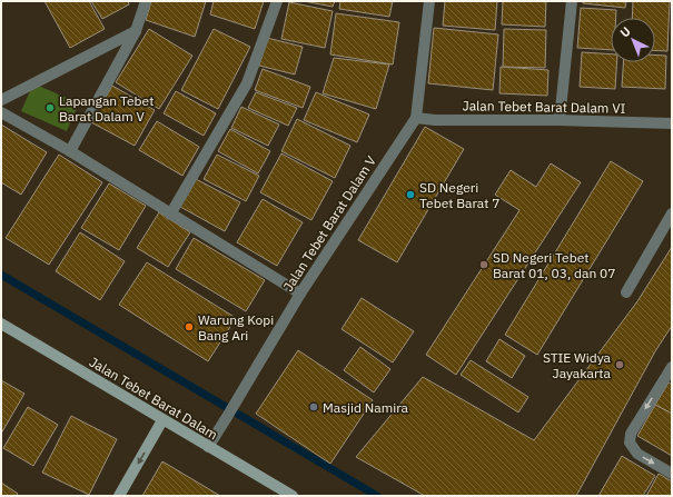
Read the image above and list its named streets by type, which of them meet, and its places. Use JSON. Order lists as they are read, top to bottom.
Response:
{
  "streets": {
    "street": ["Jalan Tebet Barat Dalam VI", "Jalan Tebet Barat Dalam V", "Jalan Tebet Barat Dalam"]
  },
  "crossings": [
    ["Jalan Tebet Barat Dalam VI", "Jalan Tebet Barat Dalam V"],
    ["Jalan Tebet Barat Dalam V", "Jalan Tebet Barat Dalam"]
  ],
  "places": [
    "Lapangan Tebet Barat Dalam V",
    "SD Negeri Tebet Barat 7",
    "SD Negeri Tebet Barat 01, 03, dan 07",
    "Warung Kopi Bang Ari",
    "STIE Widya Jayakarta",
    "Masjid Namira"
  ],
  "north": "top left"
}
